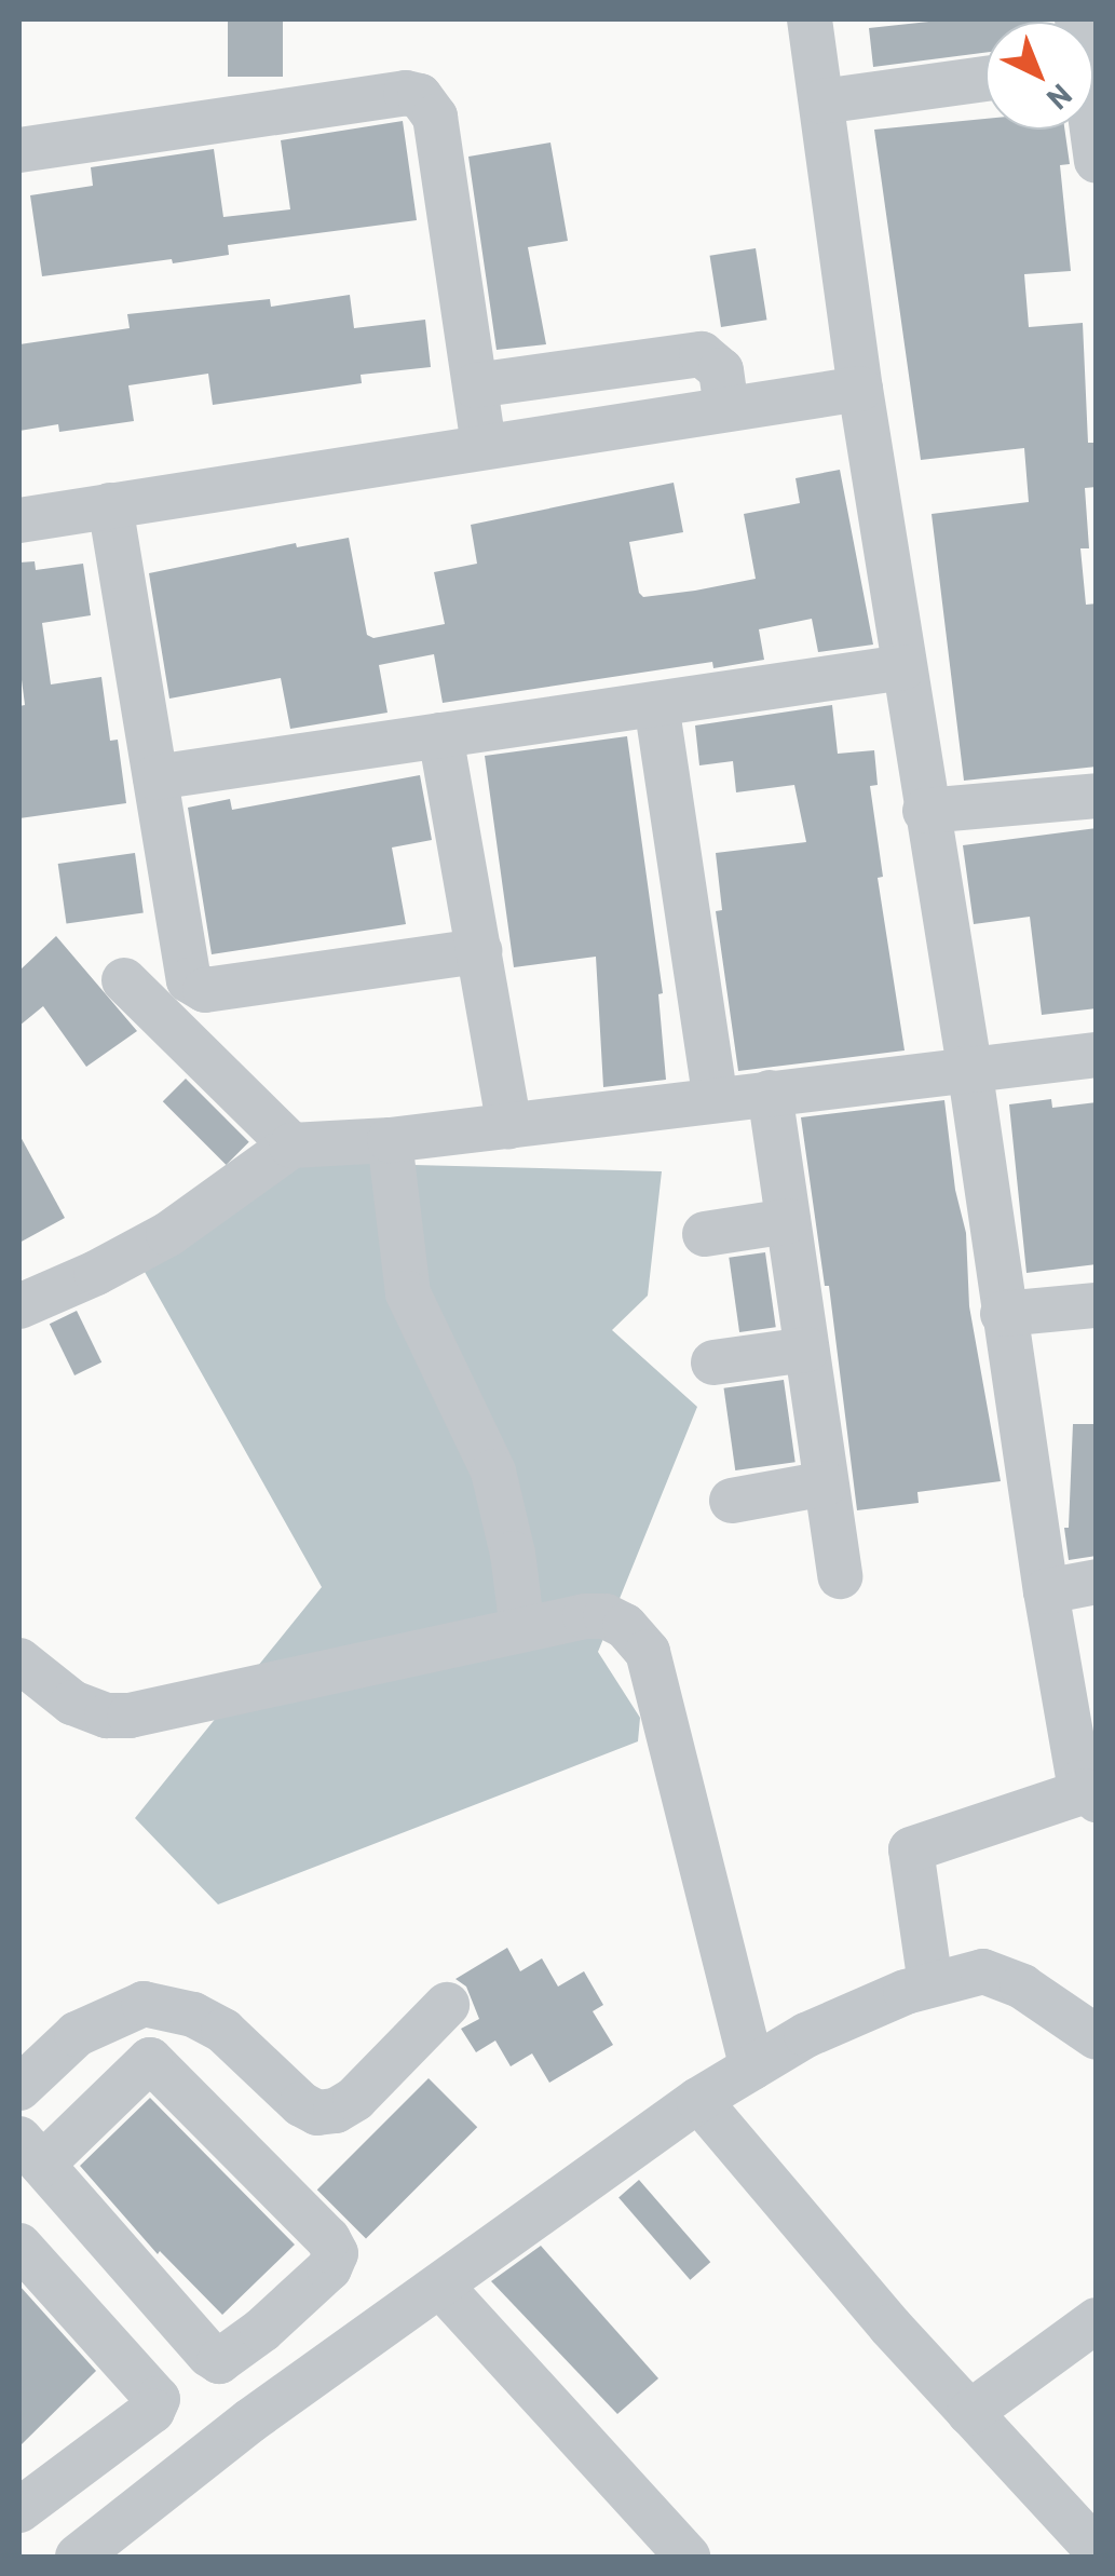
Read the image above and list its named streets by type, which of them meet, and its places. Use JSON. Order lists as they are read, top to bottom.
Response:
{
  "north": "bottom right"
}
